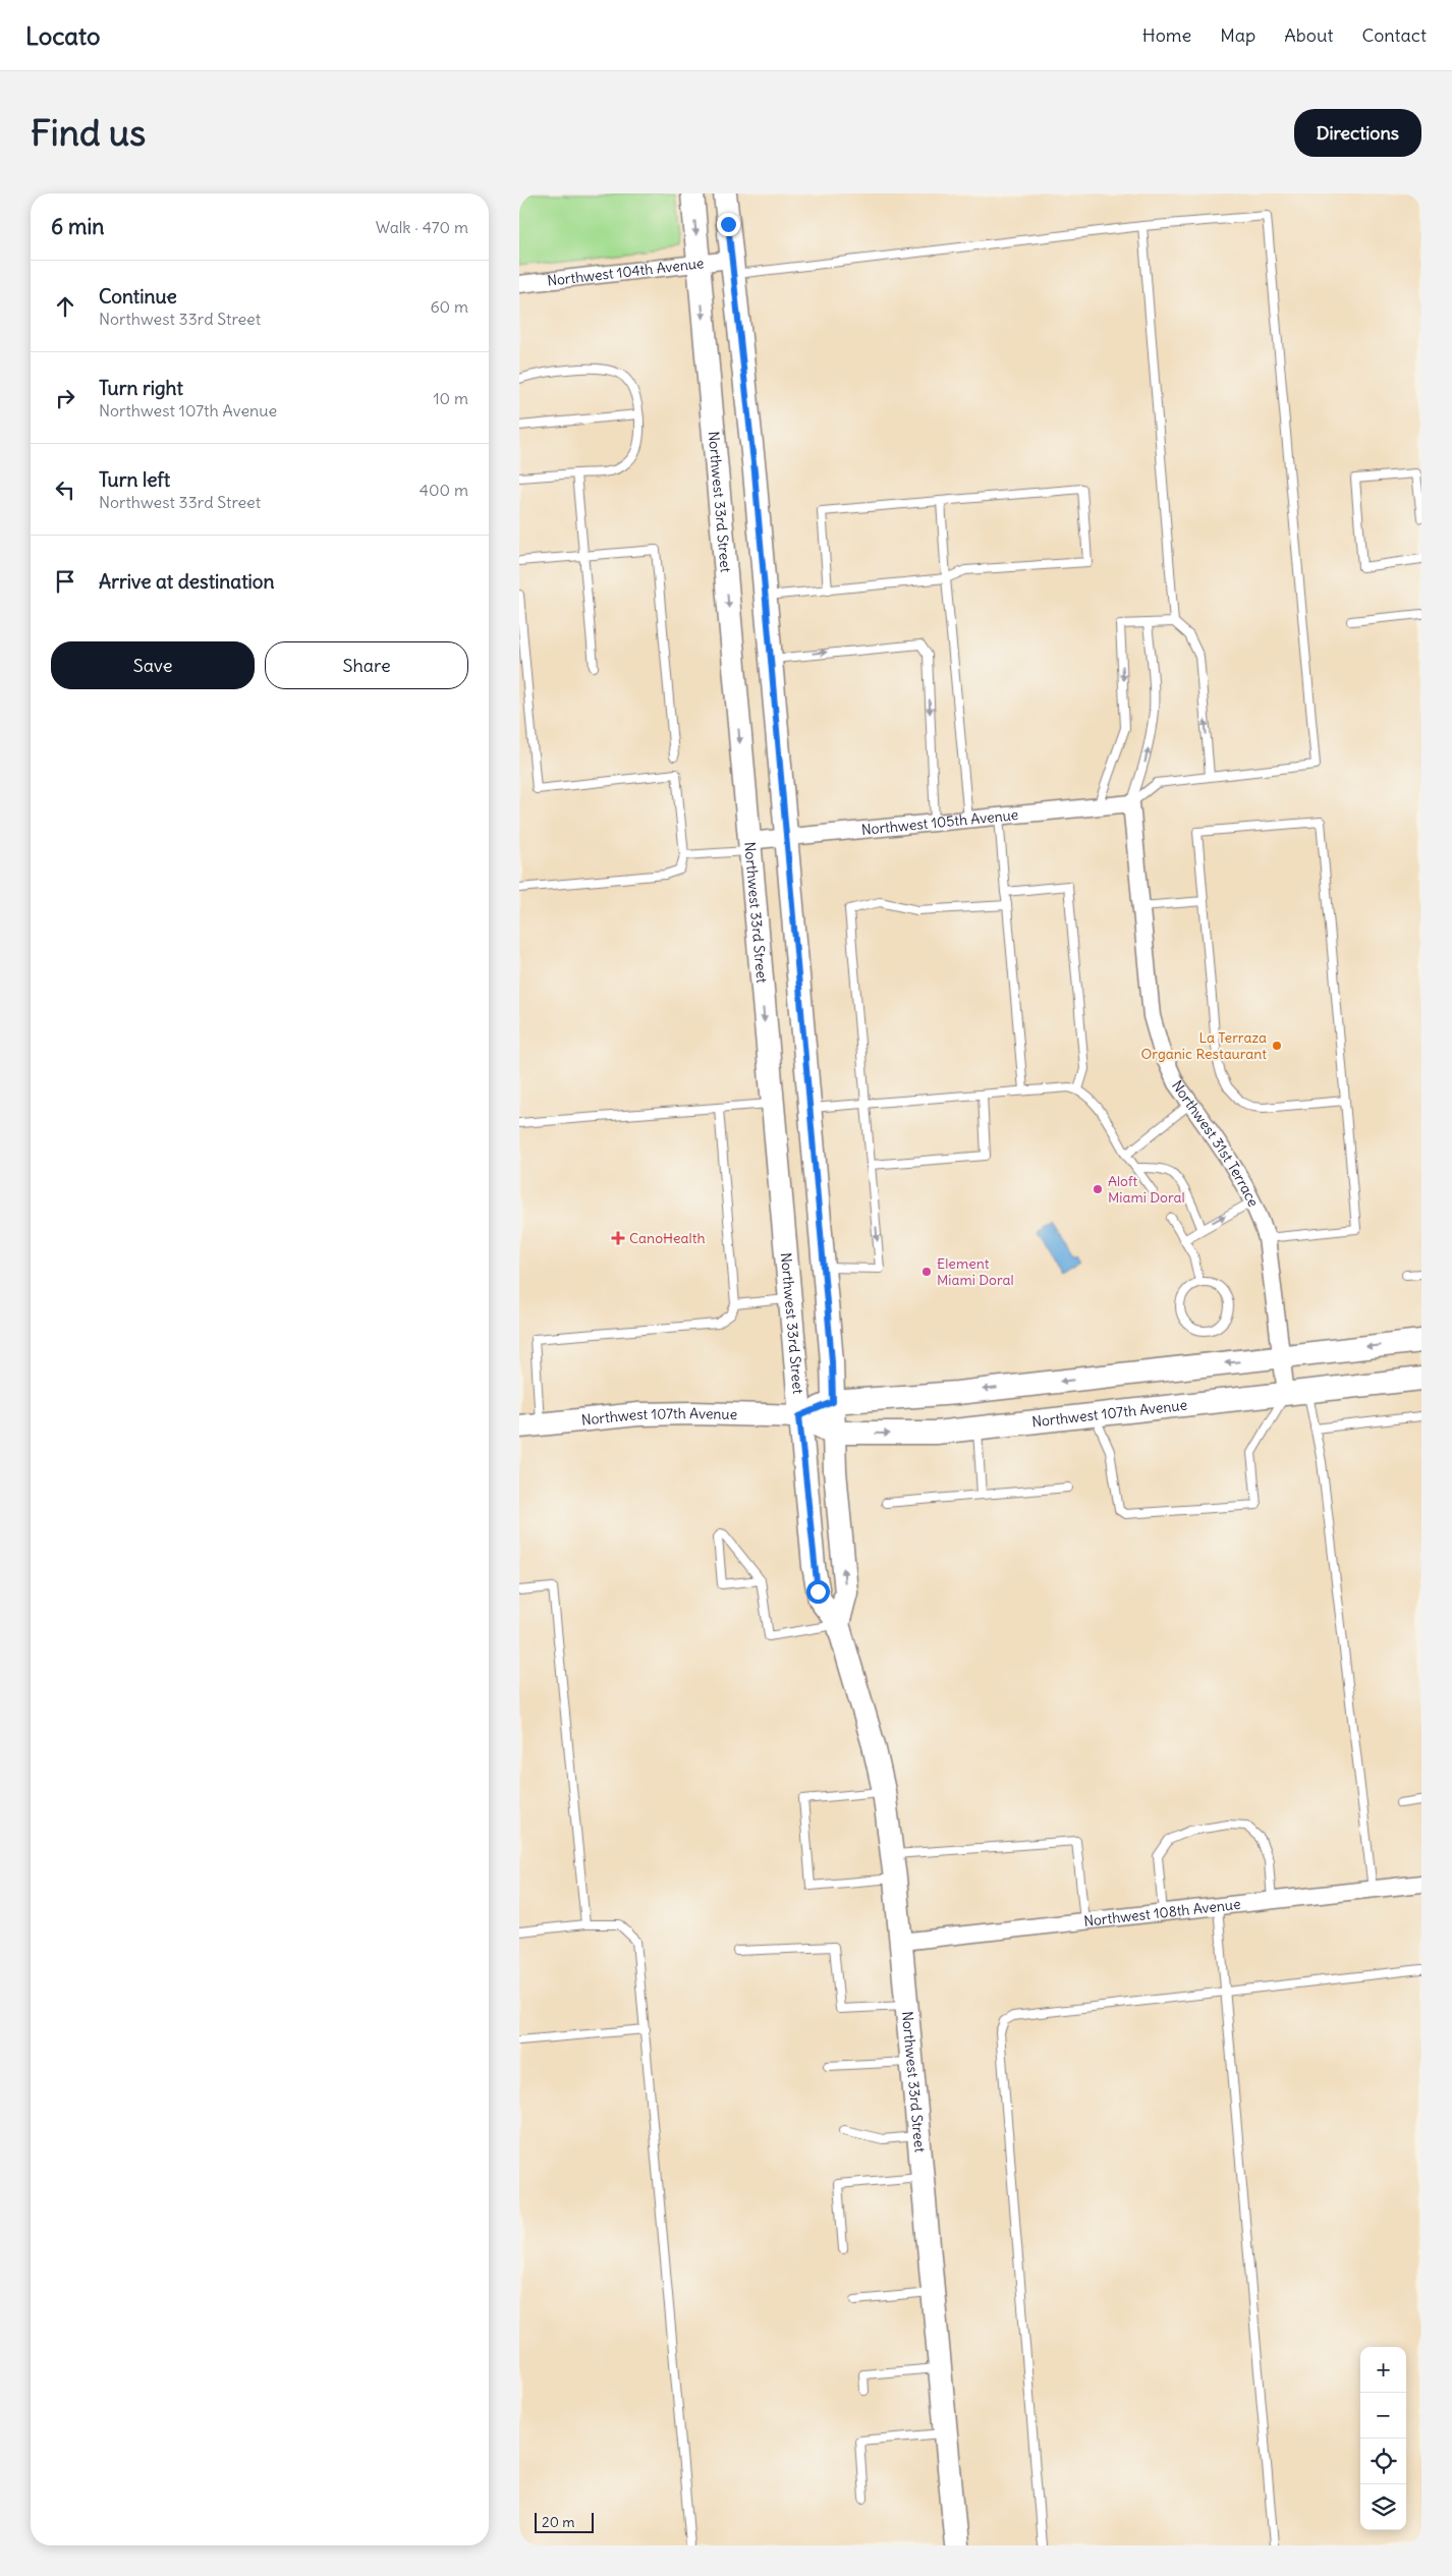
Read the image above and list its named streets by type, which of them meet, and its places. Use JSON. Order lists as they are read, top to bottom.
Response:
{
  "streets": {
    "street": [
      "Northwest 104th Avenue",
      "Northwest 33rd Street",
      "Northwest 105th Avenue",
      "Northwest 31st Terrace",
      "Northwest 107th Avenue",
      "Northwest 108th Avenue"
    ]
  },
  "crossings": [
    ["Northwest 104th Avenue", "Northwest 33rd Street"],
    ["Northwest 33rd Street", "Northwest 105th Avenue"],
    ["Northwest 33rd Street", "Northwest 107th Avenue"],
    ["Northwest 33rd Street", "Northwest 108th Avenue"],
    ["Northwest 105th Avenue", "Northwest 31st Terrace"],
    ["Northwest 31st Terrace", "Northwest 107th Avenue"]
  ],
  "places": {
    "other": ["La Terraza Organic Restaurant", "Aloft Miami Doral", "Element Miami Doral"],
    "health": ["CanoHealth"]
  },
  "scale_bar": "20 m",
  "page": {
    "header": "Locato",
    "nav": [
      "Home",
      "Map",
      "About",
      "Contact"
    ],
    "buttons": [
      "Directions",
      ["Save", "Share"]
    ],
    "title": "Find us",
    "heading": ["6 min", "Walk · 470 m"],
    "list": [
      ["Continue", "Northwest 33rd Street", "60 m"],
      ["Turn right", "Northwest 107th Avenue", "10 m"],
      ["Turn left", "Northwest 33rd Street", "400 m"],
      "Arrive at destination"
    ],
    "map_buttons": ["+", "−"],
    "scale": "20 m"
  }
}
